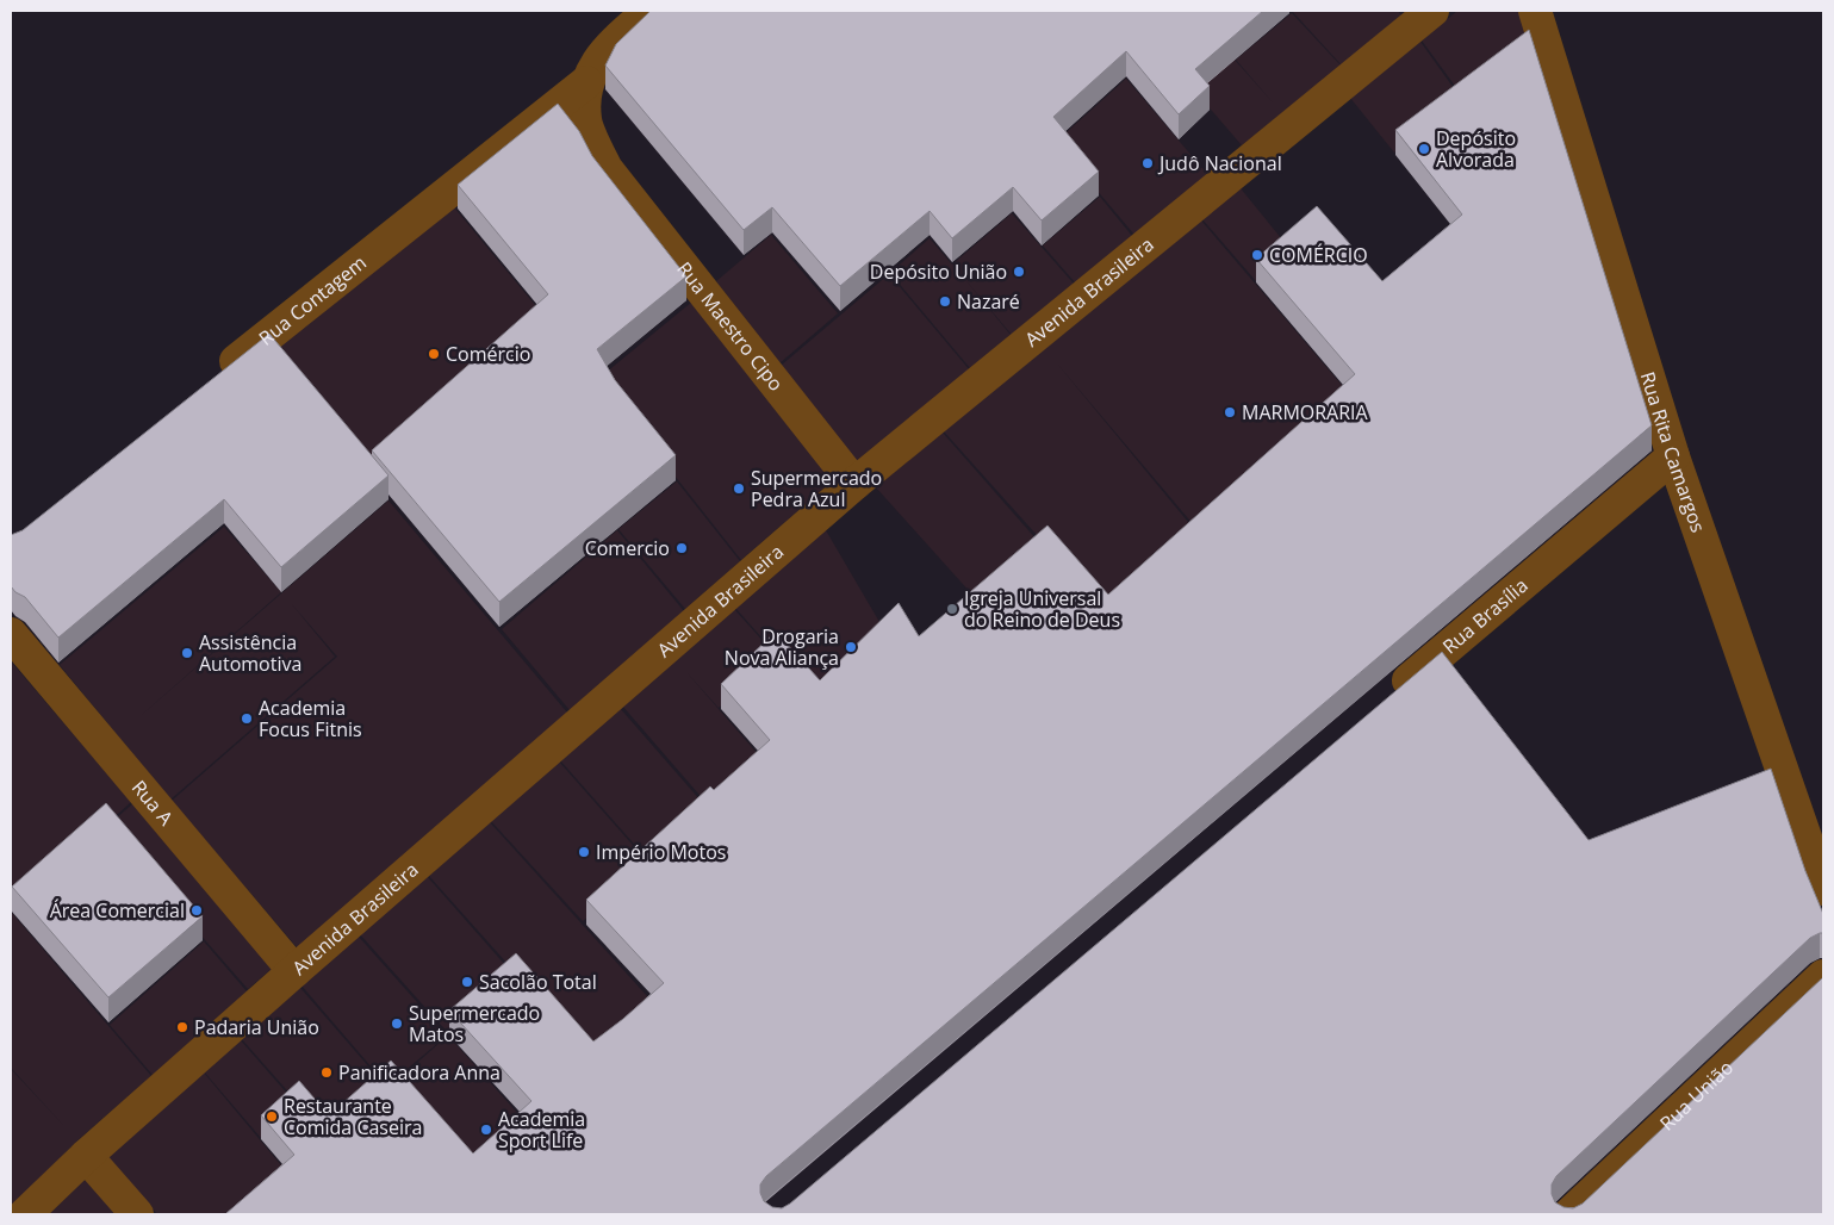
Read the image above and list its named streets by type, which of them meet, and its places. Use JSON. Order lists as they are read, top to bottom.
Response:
{
  "streets": {
    "street": [
      "Avenida Brasileira",
      "Rua Contagem",
      "Rua Maestro Cipo",
      "Rua Rita Camargos",
      "Rua Brasília",
      "Rua A",
      "Rua União"
    ]
  },
  "crossings": [
    ["Avenida Brasileira", "Rua Maestro Cipo"],
    ["Avenida Brasileira", "Rua A"],
    ["Rua Contagem", "Rua Maestro Cipo"],
    ["Rua Rita Camargos", "Rua Brasília"]
  ],
  "places": [
    "Depósito Alvorada",
    "Judô Nacional",
    "COMÉRCIO",
    "Depósito União",
    "Nazaré",
    "Comércio",
    "MARMORARIA",
    "Supermercado Pedra Azul",
    "Comercio",
    "Igreja Universal do Reino de Deus",
    "Drogaria Nova Aliança",
    "Assistência Automotiva",
    "Academia Focus Fitnis",
    "Império Motos",
    "Área Comercial",
    "Sacolão Total",
    "Supermercado Matos",
    "Padaria União",
    "Panificadora Anna",
    "Restaurante Comida Caseira",
    "Academia Sport Life"
  ]
}
